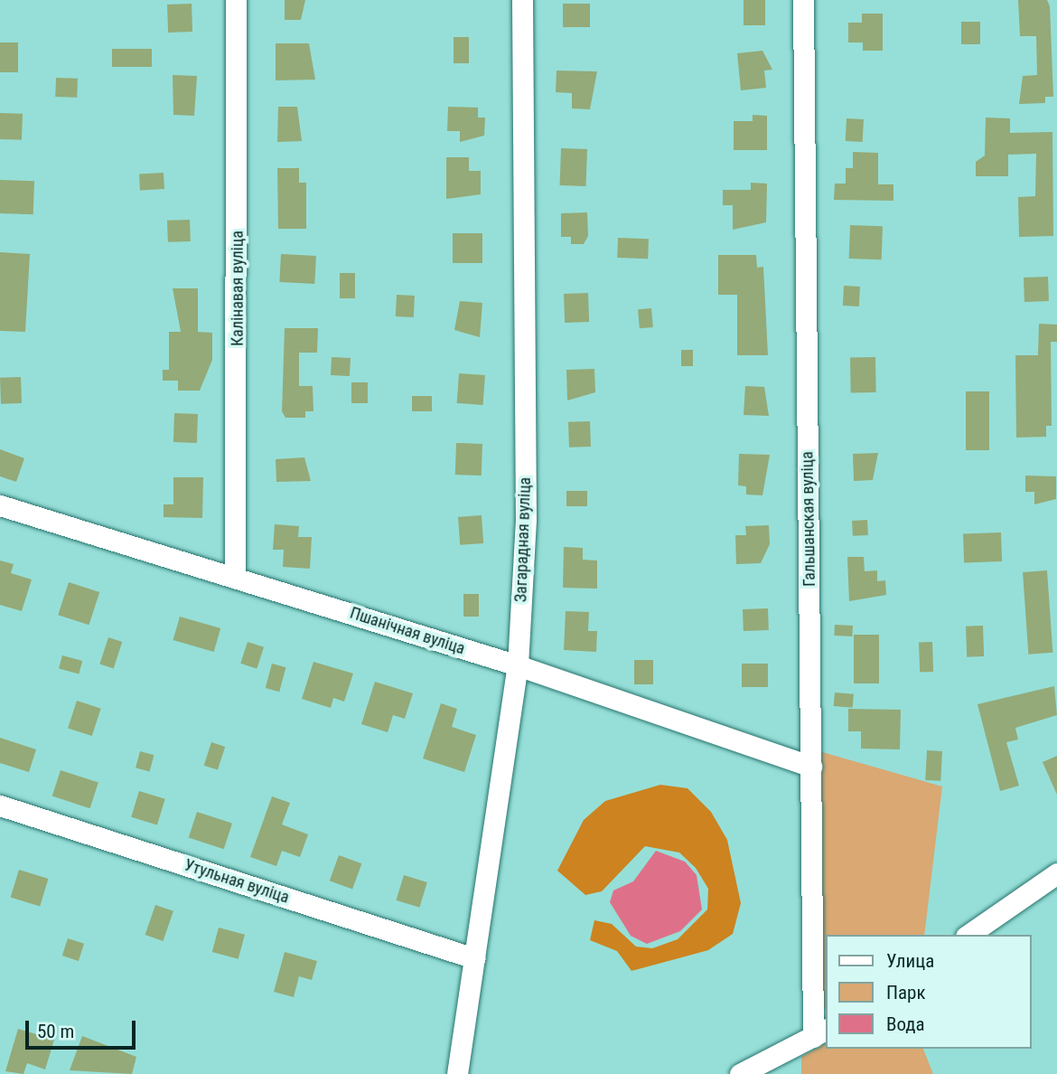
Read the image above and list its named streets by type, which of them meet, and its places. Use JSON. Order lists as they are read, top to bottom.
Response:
{
  "streets": {
    "street": [
      "Калінавая вуліца",
      "Гальшанская вуліца",
      "Загарадная вуліца",
      "Пшанічная вуліца",
      "Утульная вуліца"
    ]
  },
  "crossings": [
    ["Калінавая вуліца", "Пшанічная вуліца"],
    ["Гальшанская вуліца", "Пшанічная вуліца"],
    ["Загарадная вуліца", "Пшанічная вуліца"],
    ["Загарадная вуліца", "Утульная вуліца"]
  ],
  "legend": ["Улица", "Парк", "Вода"],
  "scale_bar": "50 m"
}
